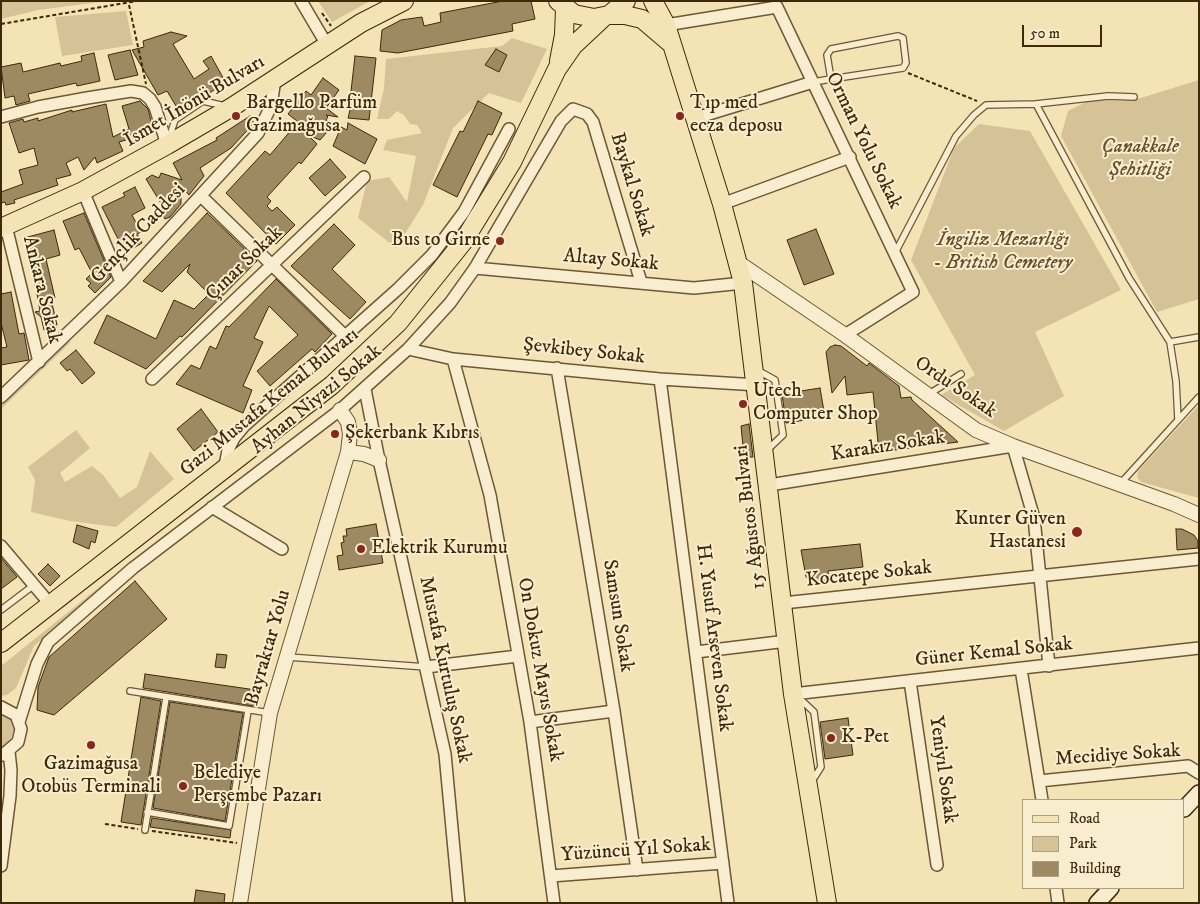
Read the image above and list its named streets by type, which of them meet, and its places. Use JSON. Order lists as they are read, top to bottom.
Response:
{
  "streets": {
    "main road": ["İsmet İnönü Bulvarı", "Gazi Mustafa Kemal Bulvarı", "15 Ağustos Bulvari"],
    "street": [
      "Orman Yolu Sokak",
      "Baykal Sokak",
      "Gençlik Caddesi",
      "Altay Sokak",
      "Çınar Sokak",
      "Ankara Sokak",
      "Şevkibey Sokak",
      "Ordu Sokak",
      "Ayhan Niyazi Sokak",
      "Karakız Sokak",
      "Kocatepe Sokak",
      "Samsun Sokak",
      "H. Yusuf Arseven Sokak",
      "Bayraktar Yolu",
      "Güner Kemal Sokak",
      "Mustafa Kurtuluş Sokak",
      "On Dokuz Mayıs Sokak",
      "Mecidiye Sokak",
      "Yeniyıl Sokak",
      "Yüzüncü Yıl Sokak"
    ]
  },
  "crossings": [
    ["İsmet İnönü Bulvarı", "Gençlik Caddesi"],
    ["İsmet İnönü Bulvarı", "Ankara Sokak"],
    ["Orman Yolu Sokak", "Ordu Sokak"],
    ["Baykal Sokak", "Altay Sokak"],
    ["Baykal Sokak", "Ayhan Niyazi Sokak"],
    ["Gençlik Caddesi", "Ankara Sokak"],
    ["Altay Sokak", "Ayhan Niyazi Sokak"],
    ["Altay Sokak", "15 Ağustos Bulvari"],
    ["Şevkibey Sokak", "Ayhan Niyazi Sokak"],
    ["Şevkibey Sokak", "15 Ağustos Bulvari"],
    ["Şevkibey Sokak", "Samsun Sokak"],
    ["Şevkibey Sokak", "H. Yusuf Arseven Sokak"],
    ["Şevkibey Sokak", "On Dokuz Mayıs Sokak"],
    ["Ordu Sokak", "Karakız Sokak"],
    ["Ordu Sokak", "15 Ağustos Bulvari"],
    ["Ayhan Niyazi Sokak", "Bayraktar Yolu"],
    ["Ayhan Niyazi Sokak", "Mustafa Kurtuluş Sokak"],
    ["Gazi Mustafa Kemal Bulvarı", "15 Ağustos Bulvari"],
    ["Karakız Sokak", "15 Ağustos Bulvari"],
    ["15 Ağustos Bulvari", "Kocatepe Sokak"],
    ["15 Ağustos Bulvari", "Güner Kemal Sokak"],
    ["Samsun Sokak", "Yüzüncü Yıl Sokak"],
    ["H. Yusuf Arseven Sokak", "Yüzüncü Yıl Sokak"],
    ["Güner Kemal Sokak", "Yeniyıl Sokak"],
    ["On Dokuz Mayıs Sokak", "Yüzüncü Yıl Sokak"]
  ],
  "parks": ["Çanakkale Şehitliği", "İngiliz Mezarlığı - British Cemetery"],
  "places": [
    "Bargello Parfüm Gazimağusa",
    "Tıp med ecza deposu",
    "Bus to Girne",
    "Utech Computer Shop",
    "Şekerbank Kıbrıs",
    "Kunter Güven Hastanesi",
    "Elektrik Kurumu",
    "K-Pet",
    "Gazimağusa Otobüs Terminali",
    "Belediye Perşembe Pazarı"
  ],
  "legend": ["Road", "Park", "Building"],
  "scale_bar": "50 m"
}
